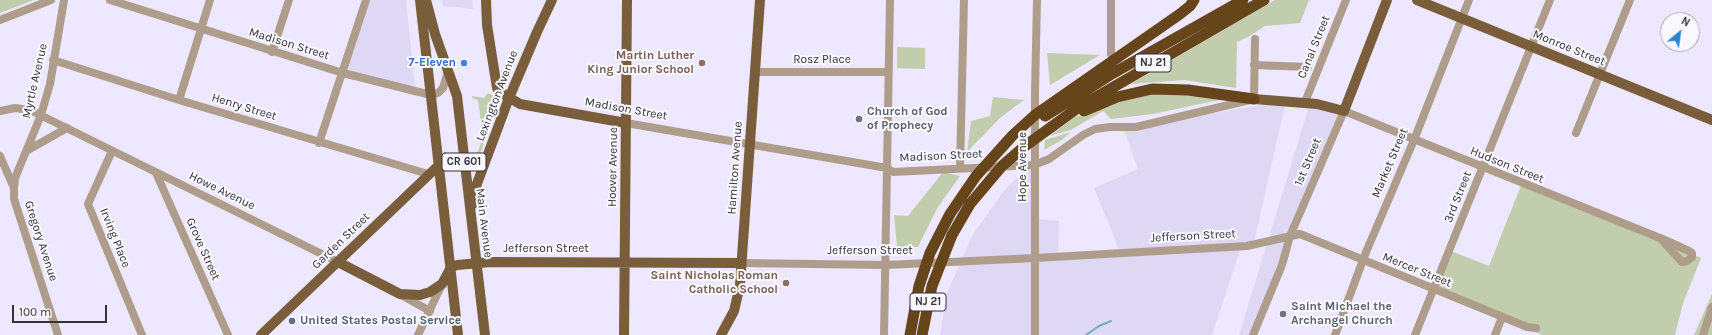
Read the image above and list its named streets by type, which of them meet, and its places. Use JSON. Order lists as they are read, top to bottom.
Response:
{
  "streets": {
    "highway": ["NJ 21"],
    "main road": [
      "Madison Street",
      "Monroe Street",
      "Lexington Avenue",
      "CR 601",
      "1st Street",
      "Hoover Avenue",
      "Hamilton Avenue",
      "Howe Avenue",
      "Main Avenue",
      "Jefferson Street",
      "Garden Street"
    ],
    "street": [
      "Canal Street",
      "Rosz Place",
      "Myrtle Avenue",
      "Henry Street",
      "Market Street",
      "Hudson Street",
      "Hope Avenue",
      "3rd Street",
      "Irving Place",
      "Gregory Avenue",
      "Grove Street",
      "Mercer Street"
    ]
  },
  "crossings": [
    ["Madison Street", "Canal Street"],
    ["Madison Street", "Lexington Avenue"],
    ["Madison Street", "1st Street"],
    ["Madison Street", "Hudson Street"],
    ["Madison Street", "Hoover Avenue"],
    ["Madison Street", "Hope Avenue"],
    ["Madison Street", "Hamilton Avenue"],
    ["Madison Street", "Main Avenue"],
    ["Monroe Street", "Market Street"],
    ["Monroe Street", "3rd Street"],
    ["Rosz Place", "Hamilton Avenue"],
    ["Myrtle Avenue", "Henry Street"],
    ["Myrtle Avenue", "Howe Avenue"],
    ["Myrtle Avenue", "Gregory Avenue"],
    ["Lexington Avenue", "Main Avenue"],
    ["Henry Street", "Garden Street"],
    ["1st Street", "Hudson Street"],
    ["1st Street", "Jefferson Street"],
    ["1st Street", "Mercer Street"],
    ["Market Street", "Hudson Street"],
    ["Market Street", "Mercer Street"],
    ["Hudson Street", "3rd Street"],
    ["Hoover Avenue", "Jefferson Street"],
    ["Hope Avenue", "Jefferson Street"],
    ["Hamilton Avenue", "Jefferson Street"],
    ["Howe Avenue", "Irving Place"],
    ["Howe Avenue", "Garden Street"],
    ["Howe Avenue", "Grove Street"],
    ["3rd Street", "Mercer Street"],
    ["Main Avenue", "Jefferson Street"],
    ["Main Avenue", "Garden Street"],
    ["Jefferson Street", "Mercer Street"]
  ],
  "places": [
    "7-Eleven",
    "Martin Luther King Junior School",
    "Church of God of Prophecy",
    "Saint Nicholas Roman Catholic School",
    "Saint Michael the Archangel Church",
    "United States Postal Service"
  ],
  "scale_bar": "100 m",
  "north": "top right"
}
